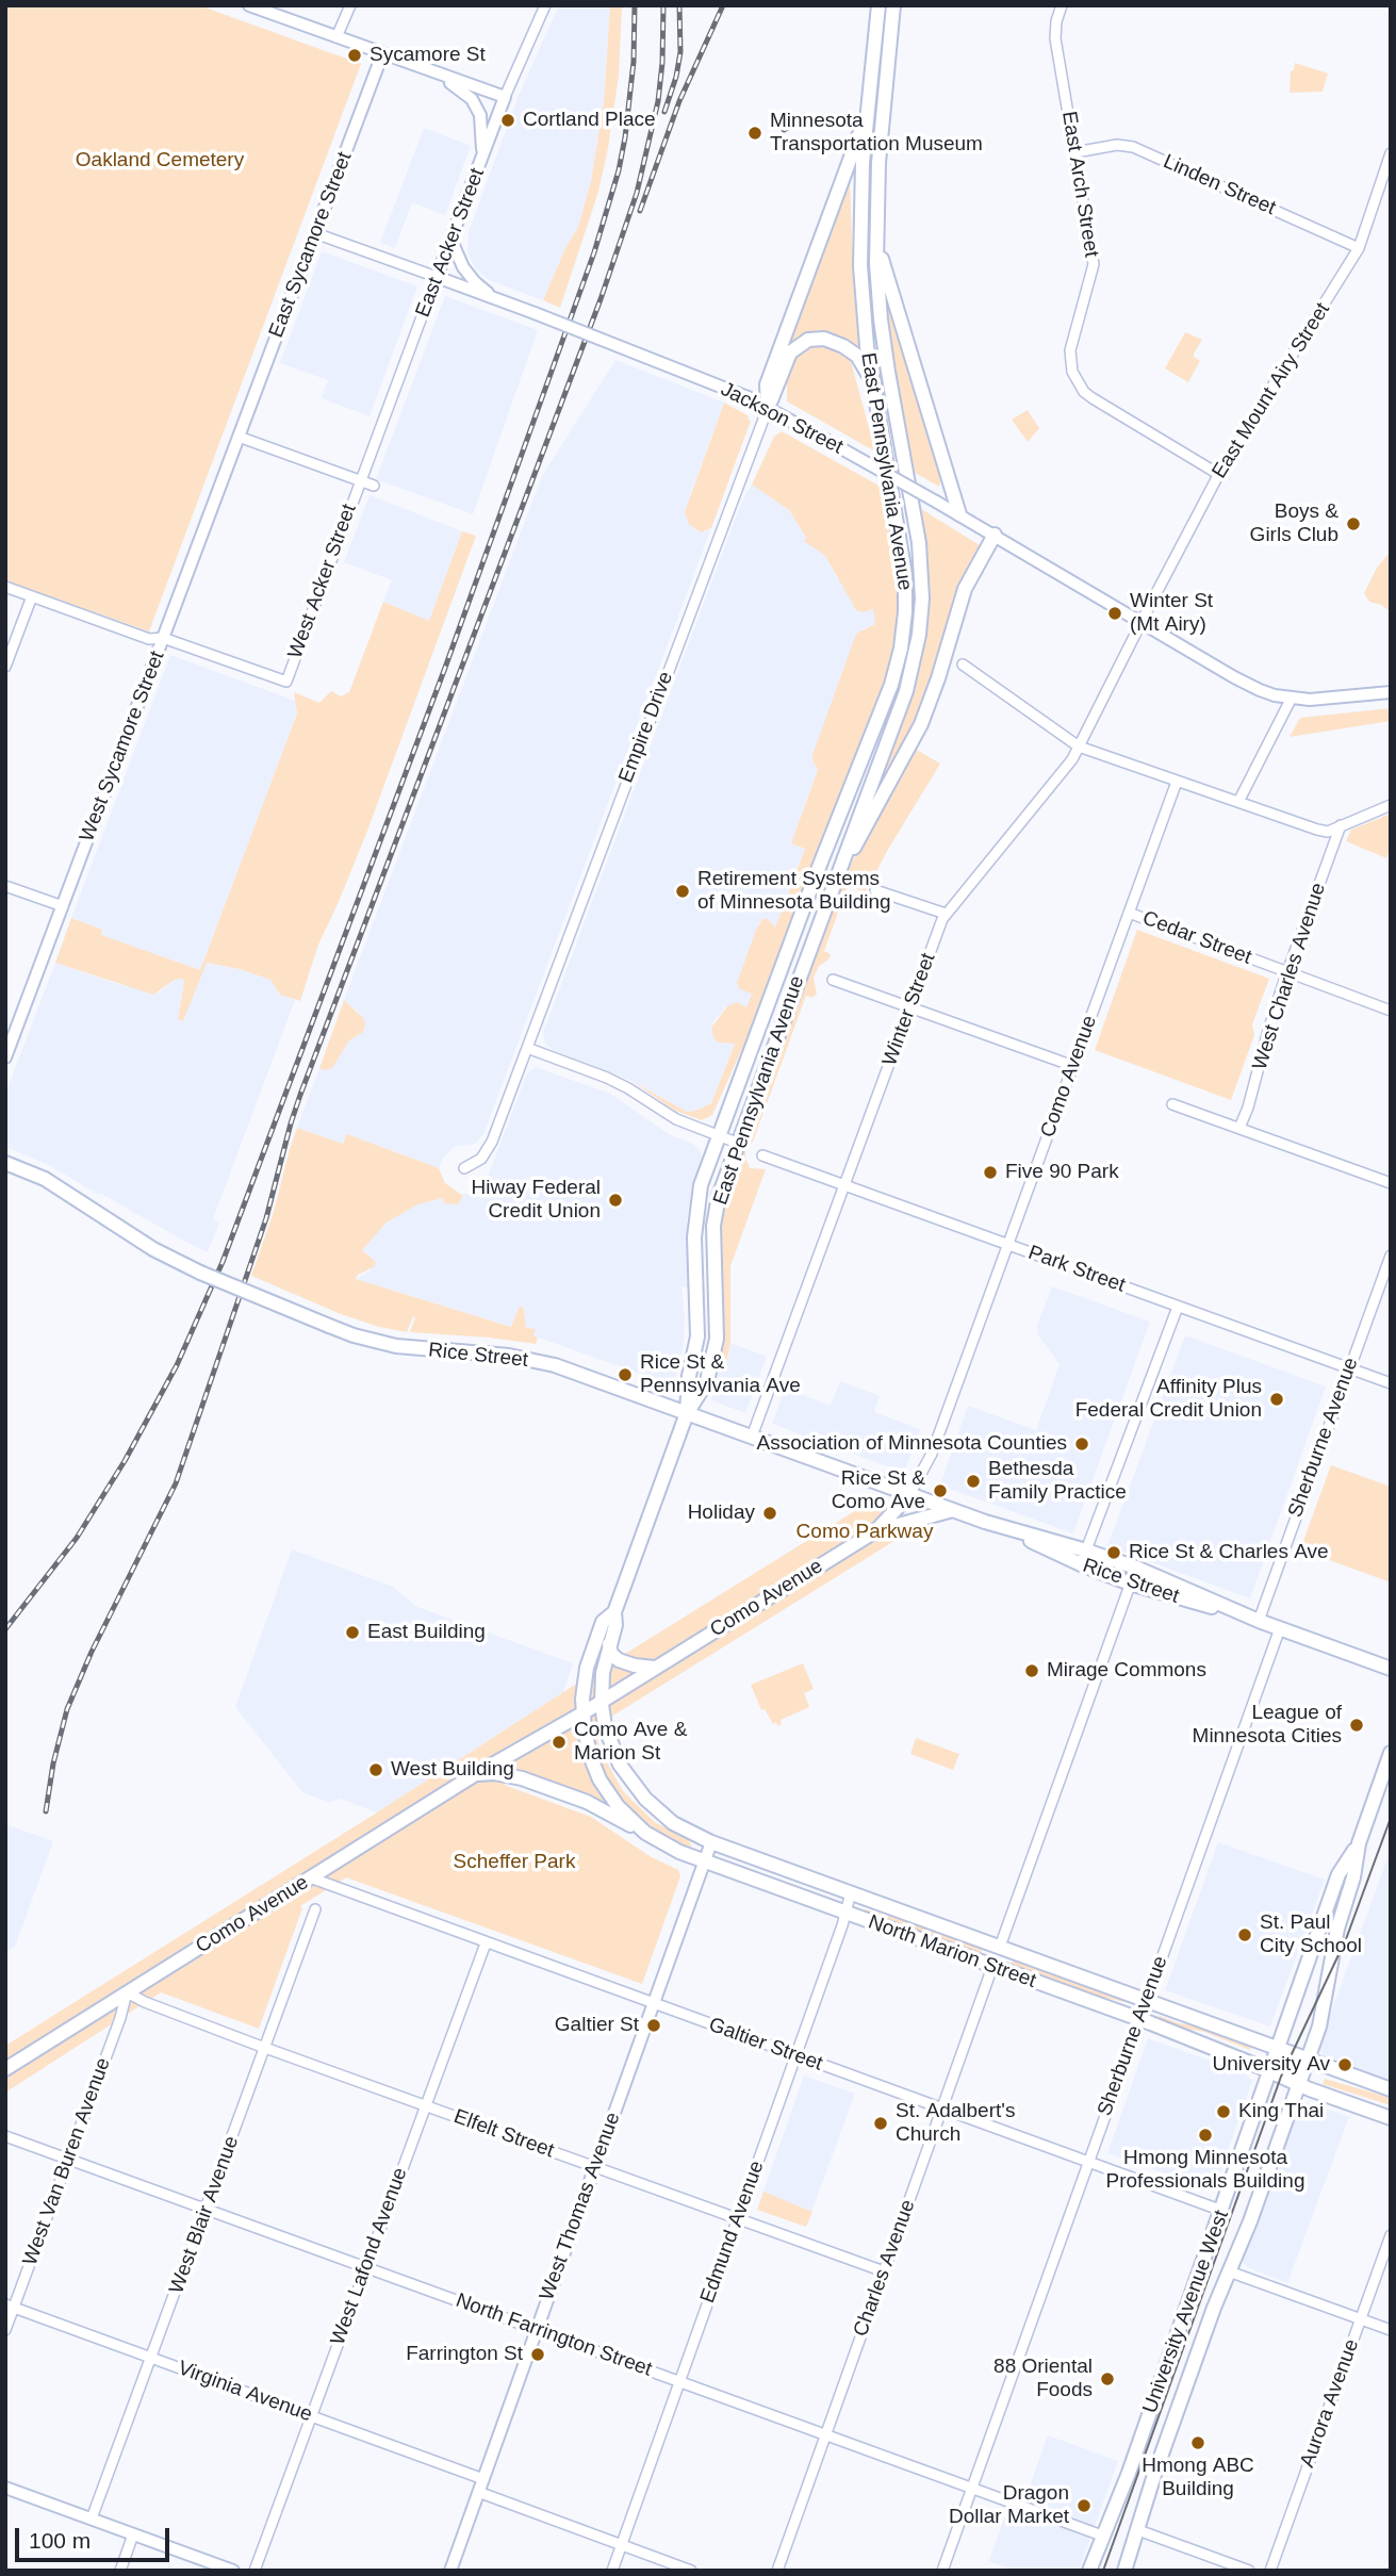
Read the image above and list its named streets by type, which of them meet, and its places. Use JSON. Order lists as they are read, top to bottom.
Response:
{
  "streets": {
    "main road": [
      "East Pennsylvania Avenue",
      "Como Avenue",
      "Rice Street",
      "North Marion Street",
      "University Avenue West"
    ],
    "street": [
      "East Arch Street",
      "Linden Street",
      "East Acker Street",
      "East Sycamore Street",
      "East Mount Airy Street",
      "Jackson Street",
      "West Acker Street",
      "Empire Drive",
      "West Sycamore Street",
      "Cedar Street",
      "West Charles Avenue",
      "Winter Street",
      "Park Street",
      "Sherburne Avenue",
      "Galtier Street",
      "Elfelt Street",
      "West Van Buren Avenue",
      "West Thomas Avenue",
      "West Blair Avenue",
      "Edmund Avenue",
      "West Lafond Avenue",
      "Charles Avenue",
      "North Farrington Street",
      "Virginia Avenue",
      "Aurora Avenue"
    ]
  },
  "crossings": [
    ["East Arch Street", "Linden Street"],
    ["East Arch Street", "East Mount Airy Street"],
    ["Linden Street", "East Mount Airy Street"],
    ["East Acker Street", "Jackson Street"],
    ["East Acker Street", "West Acker Street"],
    ["East Sycamore Street", "Jackson Street"],
    ["East Sycamore Street", "West Sycamore Street"],
    ["East Mount Airy Street", "Jackson Street"],
    ["East Mount Airy Street", "Winter Street"],
    ["Jackson Street", "Empire Drive"],
    ["Jackson Street", "Winter Street"],
    ["East Pennsylvania Avenue", "Rice Street"],
    ["West Acker Street", "West Sycamore Street"],
    ["Cedar Street", "West Charles Avenue"],
    ["Cedar Street", "Como Avenue"],
    ["Winter Street", "Park Street"],
    ["Winter Street", "Rice Street"],
    ["Como Avenue", "Park Street"],
    ["Como Avenue", "Rice Street"],
    ["Como Avenue", "North Marion Street"],
    ["Como Avenue", "Galtier Street"],
    ["Como Avenue", "Elfelt Street"],
    ["Como Avenue", "West Van Buren Avenue"],
    ["Park Street", "Sherburne Avenue"],
    ["Rice Street", "Sherburne Avenue"],
    ["Sherburne Avenue", "North Marion Street"],
    ["Sherburne Avenue", "Galtier Street"],
    ["Sherburne Avenue", "North Farrington Street"],
    ["North Marion Street", "West Thomas Avenue"],
    ["North Marion Street", "Edmund Avenue"],
    ["North Marion Street", "Charles Avenue"],
    ["North Marion Street", "University Avenue West"],
    ["Galtier Street", "West Thomas Avenue"],
    ["Galtier Street", "Edmund Avenue"],
    ["Galtier Street", "West Lafond Avenue"],
    ["Galtier Street", "Charles Avenue"],
    ["Galtier Street", "University Avenue West"],
    ["Elfelt Street", "West Van Buren Avenue"],
    ["Elfelt Street", "West Thomas Avenue"],
    ["Elfelt Street", "West Blair Avenue"],
    ["Elfelt Street", "Edmund Avenue"],
    ["Elfelt Street", "West Lafond Avenue"],
    ["Elfelt Street", "Charles Avenue"],
    ["West Van Buren Avenue", "North Farrington Street"],
    ["West Van Buren Avenue", "Virginia Avenue"],
    ["West Thomas Avenue", "North Farrington Street"],
    ["West Thomas Avenue", "Virginia Avenue"],
    ["West Blair Avenue", "North Farrington Street"],
    ["West Blair Avenue", "Virginia Avenue"],
    ["Edmund Avenue", "North Farrington Street"],
    ["West Lafond Avenue", "North Farrington Street"],
    ["West Lafond Avenue", "Virginia Avenue"],
    ["Charles Avenue", "North Farrington Street"],
    ["University Avenue West", "North Farrington Street"]
  ],
  "parks": ["Oakland Cemetery", "Como Parkway", "Scheffer Park"],
  "places": [
    "Sycamore St",
    "Cortland Place",
    "Minnesota Transportation Museum",
    "Boys & Girls Club",
    "Winter St (Mt Airy)",
    "Retirement Systems of Minnesota Building",
    "Five 90 Park",
    "Hiway Federal Credit Union",
    "Rice St & Pennsylvania Ave",
    "Affinity Plus Federal Credit Union",
    "Association of Minnesota Counties",
    "Bethesda Family Practice",
    "Rice St & Como Ave",
    "Holiday",
    "Rice St & Charles Ave",
    "East Building",
    "Mirage Commons",
    "League of Minnesota Cities",
    "Como Ave & Marion St",
    "West Building",
    "St. Paul City School",
    "Galtier St",
    "University Av",
    "King Thai",
    "St. Adalbert's Church",
    "Hmong Minnesota Professionals Building",
    "Farrington St",
    "88 Oriental Foods",
    "Hmong ABC Building",
    "Dragon Dollar Market"
  ],
  "scale_bar": "100 m"
}
